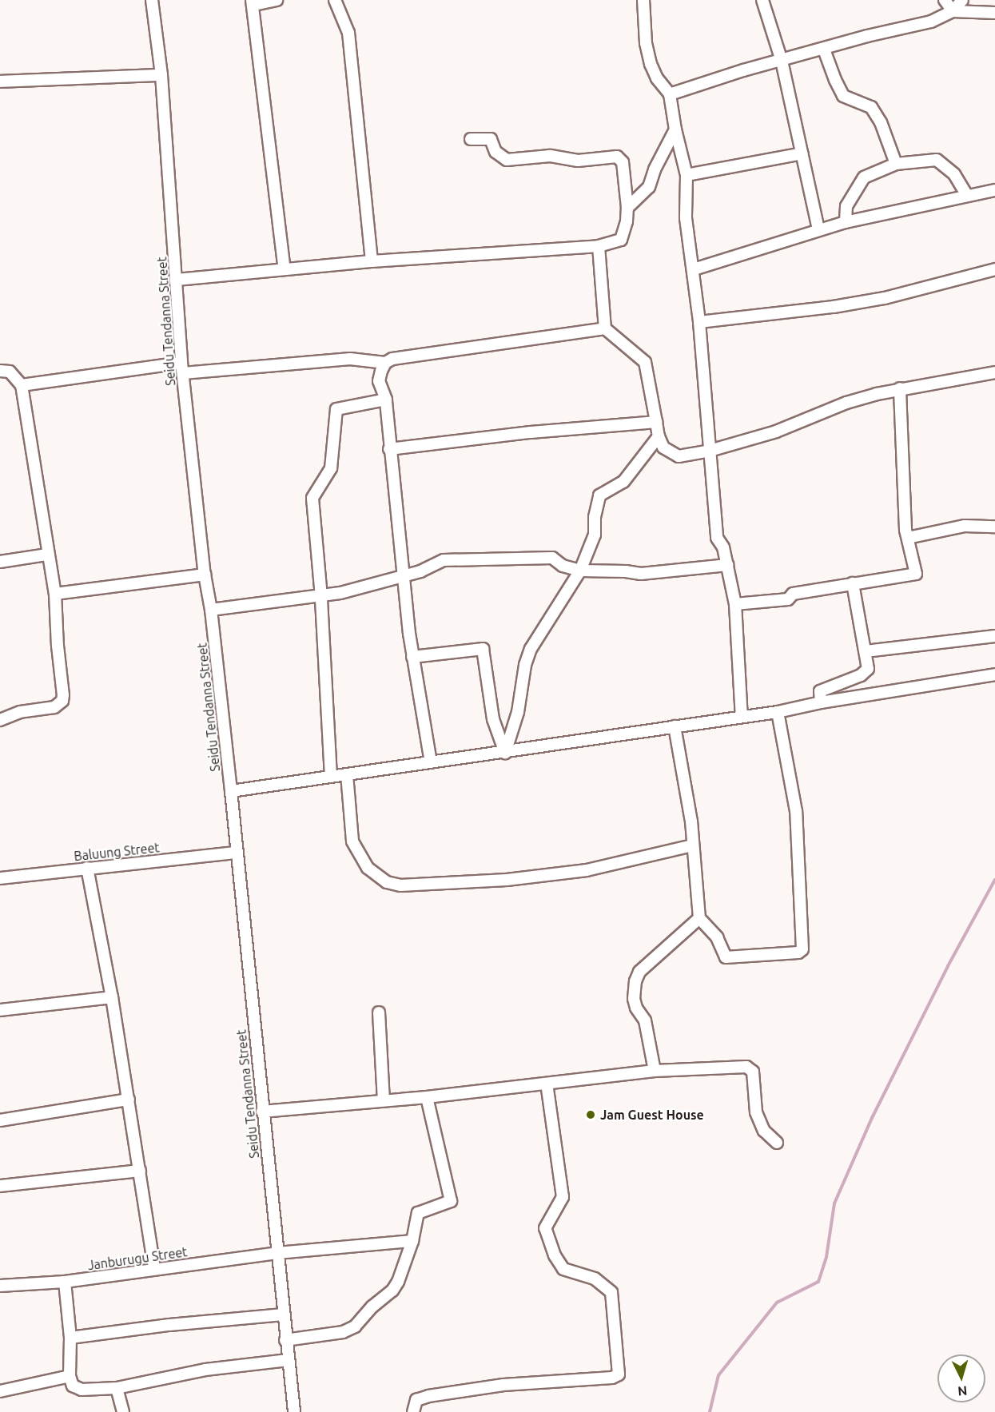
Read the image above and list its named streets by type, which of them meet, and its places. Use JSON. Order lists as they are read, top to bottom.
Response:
{
  "streets": {
    "street": ["Seidu Tendanna Street", "Baluung Street", "Janburugu Street"]
  },
  "crossings": [
    ["Seidu Tendanna Street", "Baluung Street"],
    ["Seidu Tendanna Street", "Janburugu Street"]
  ],
  "places": ["Jam Guest House"],
  "north": "bottom"
}
